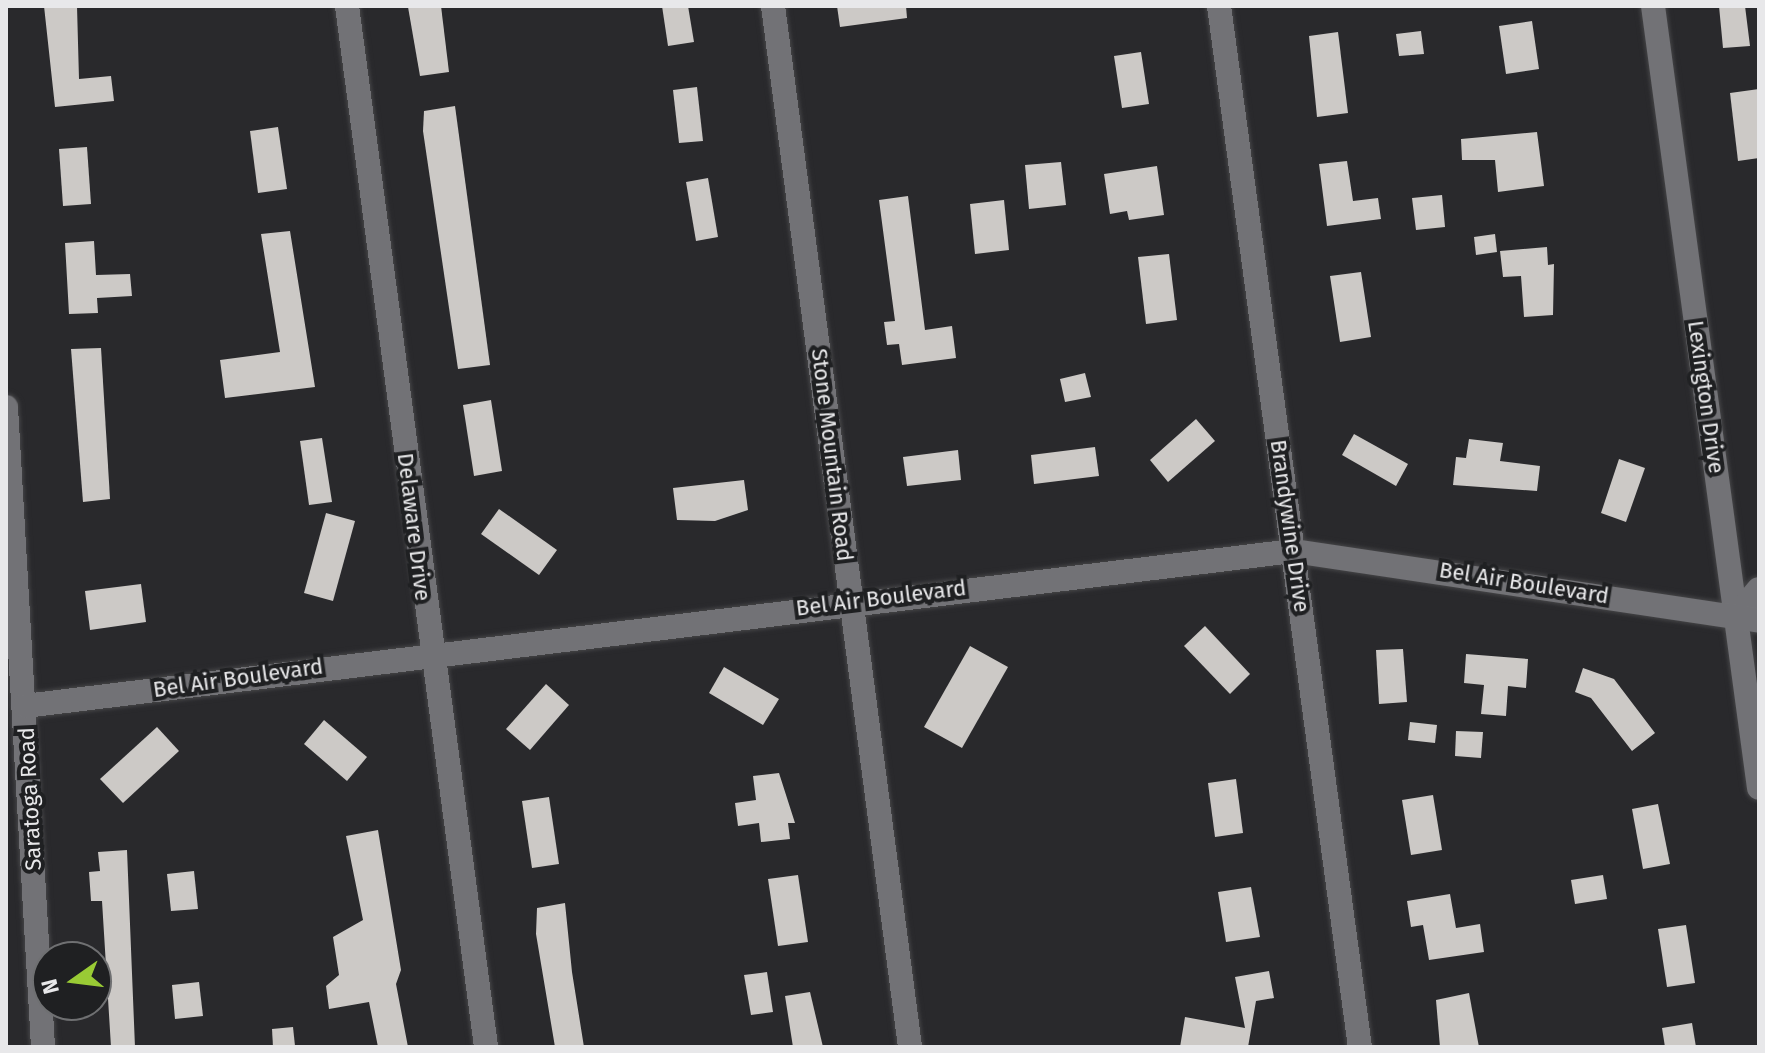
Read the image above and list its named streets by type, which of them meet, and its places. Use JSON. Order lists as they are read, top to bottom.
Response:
{
  "streets": {
    "street": [
      "Lexington Drive",
      "Stone Mountain Road",
      "Brandywine Drive",
      "Delaware Drive",
      "Bel Air Boulevard",
      "Saratoga Road"
    ]
  },
  "crossings": [
    ["Lexington Drive", "Bel Air Boulevard"],
    ["Stone Mountain Road", "Bel Air Boulevard"],
    ["Brandywine Drive", "Bel Air Boulevard"],
    ["Delaware Drive", "Bel Air Boulevard"],
    ["Bel Air Boulevard", "Saratoga Road"]
  ],
  "north": "left"
}
